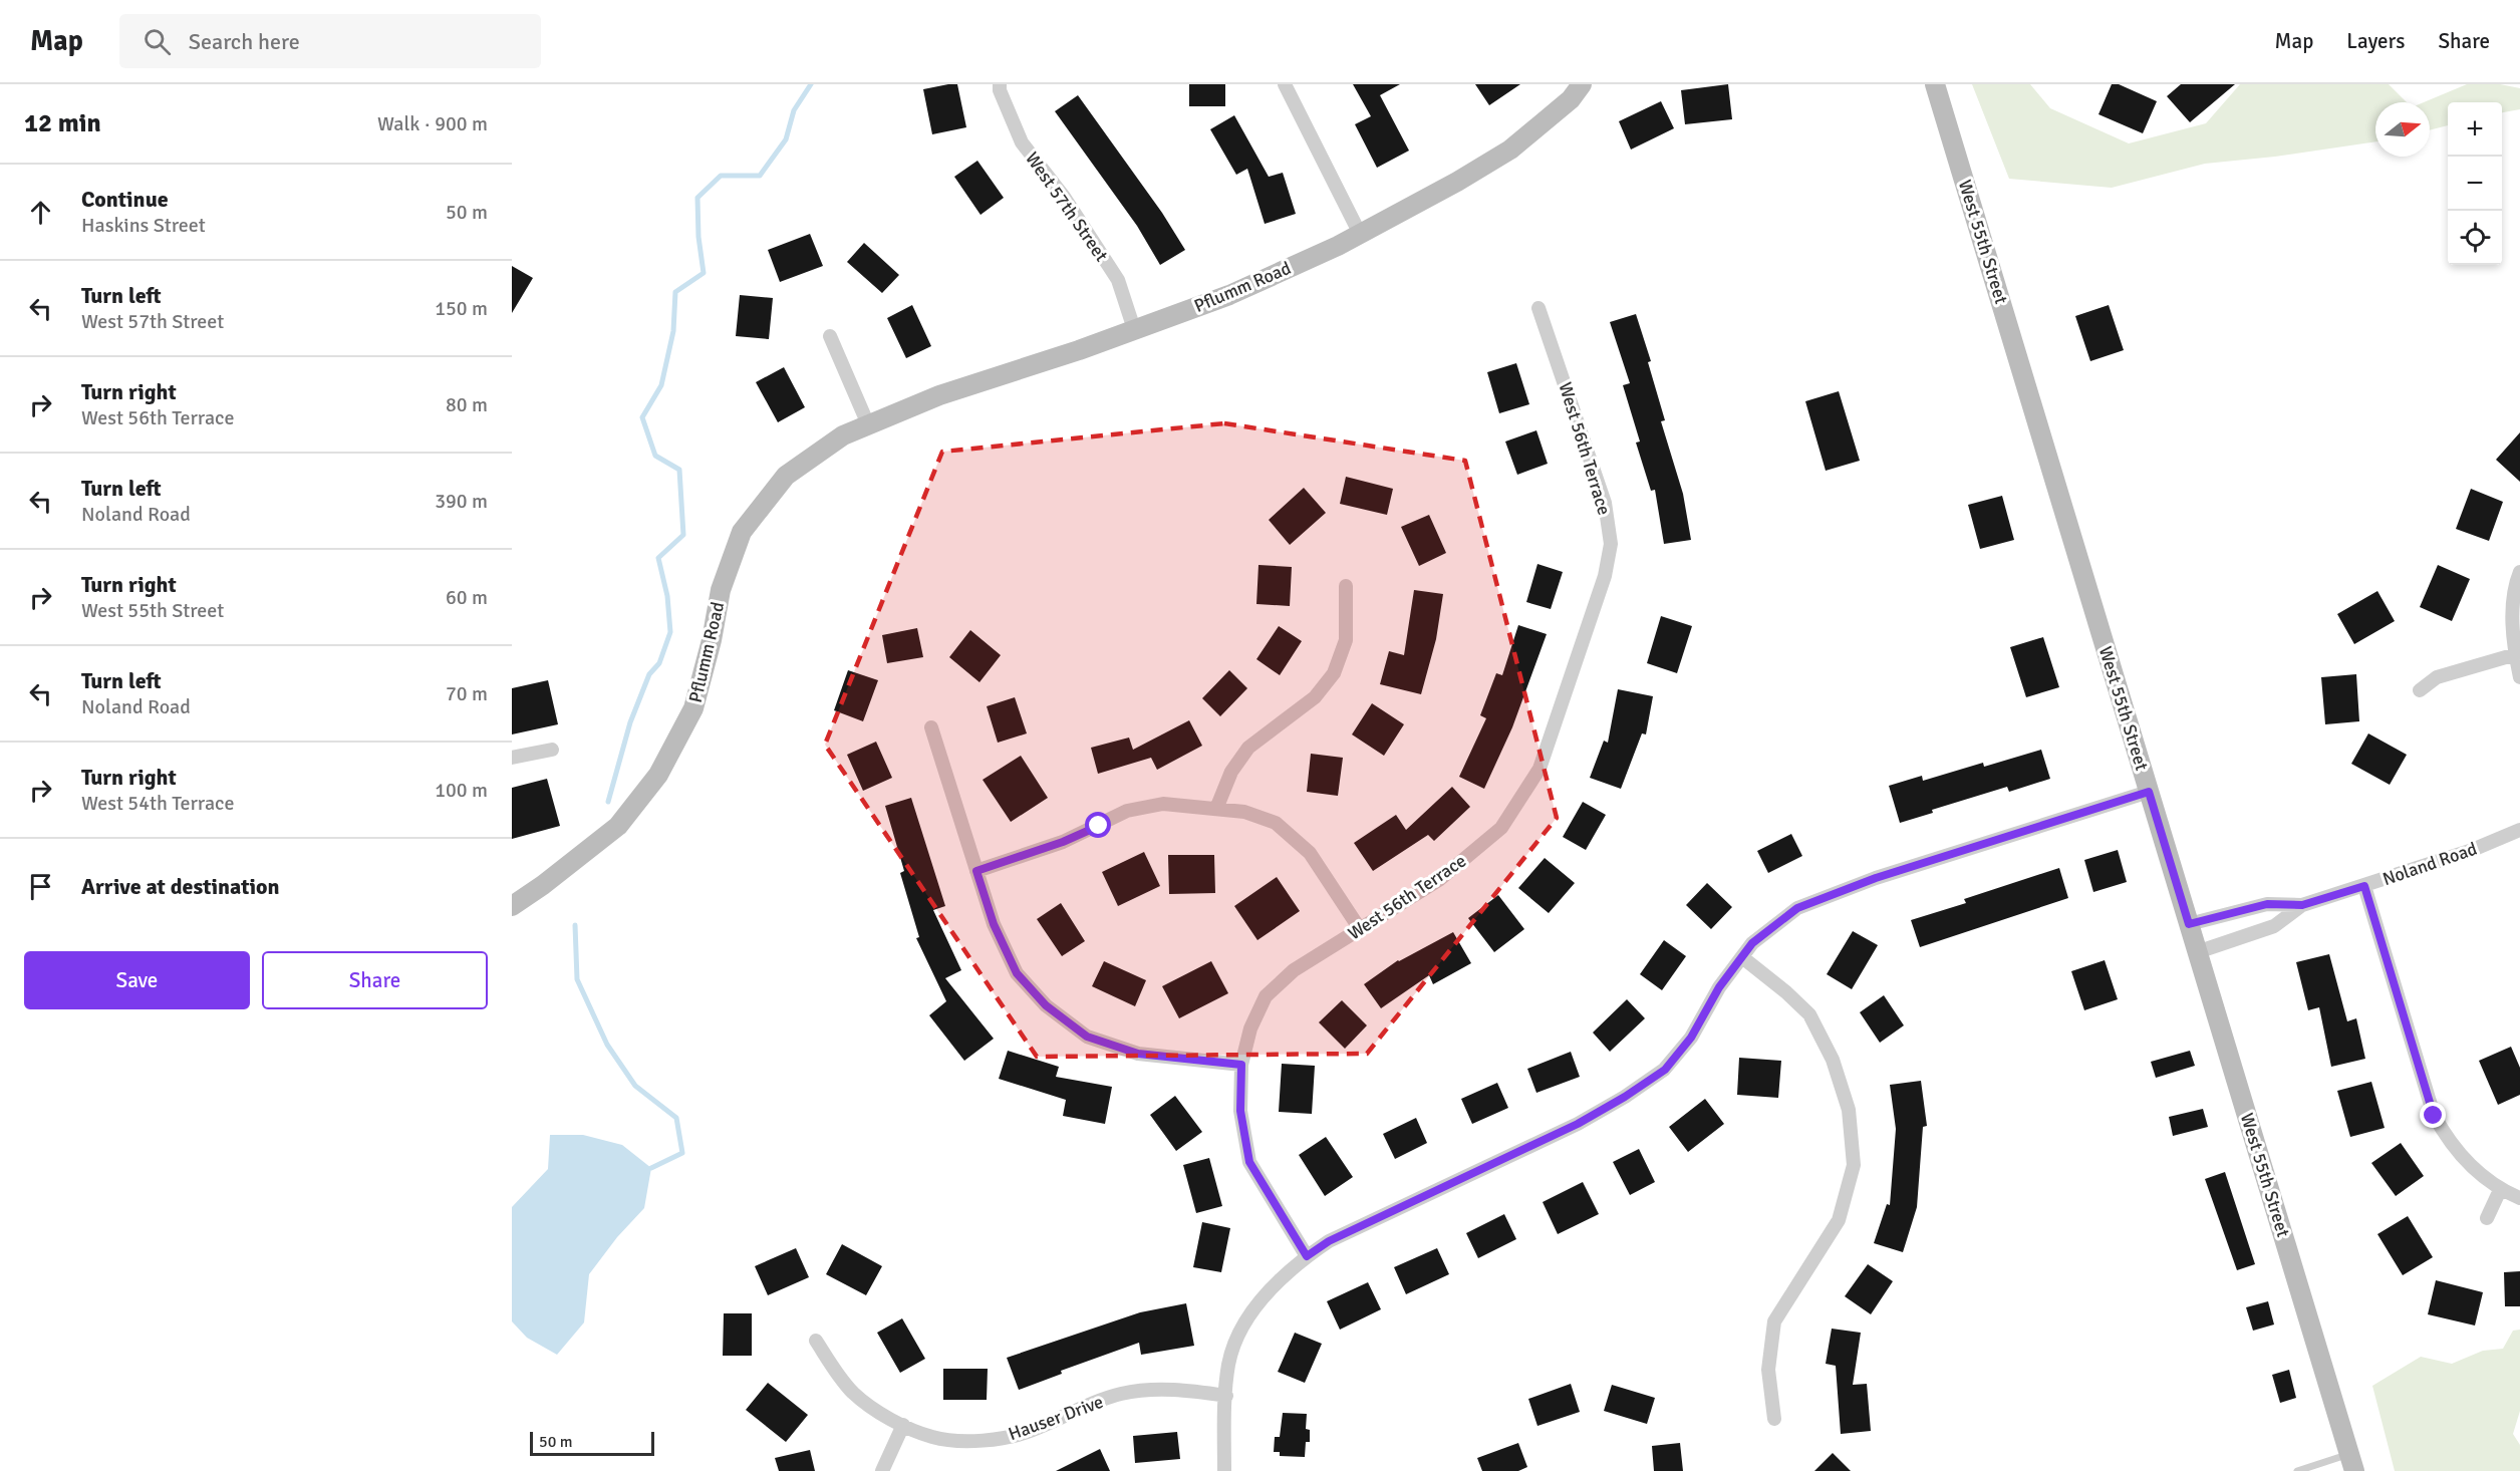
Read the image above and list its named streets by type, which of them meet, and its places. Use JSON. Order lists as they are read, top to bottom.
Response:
{
  "streets": {
    "street": [
      "West 57th Street",
      "West 55th Street",
      "Pflumm Road",
      "West 56th Terrace",
      "Noland Road",
      "Hauser Drive"
    ]
  },
  "crossings": [
    ["West 57th Street", "Pflumm Road"],
    ["West 55th Street", "Noland Road"]
  ],
  "scale_bar": "50 m",
  "north": "right",
  "page": {
    "header": "Map",
    "search": "Search here",
    "nav": ["Map", "Layers", "Share"],
    "heading": ["12 min", "Walk · 900 m"],
    "map_buttons": ["+", "−"],
    "list": [
      ["Continue", "Haskins Street", "50 m"],
      ["Turn left", "West 57th Street", "150 m"],
      ["Turn right", "West 56th Terrace", "80 m"],
      ["Turn left", "Noland Road", "390 m"],
      ["Turn right", "West 55th Street", "60 m"],
      ["Turn left", "Noland Road", "70 m"],
      ["Turn right", "West 54th Terrace", "100 m"],
      "Arrive at destination"
    ],
    "buttons": ["Save", "Share"],
    "scale": "50 m"
  }
}
